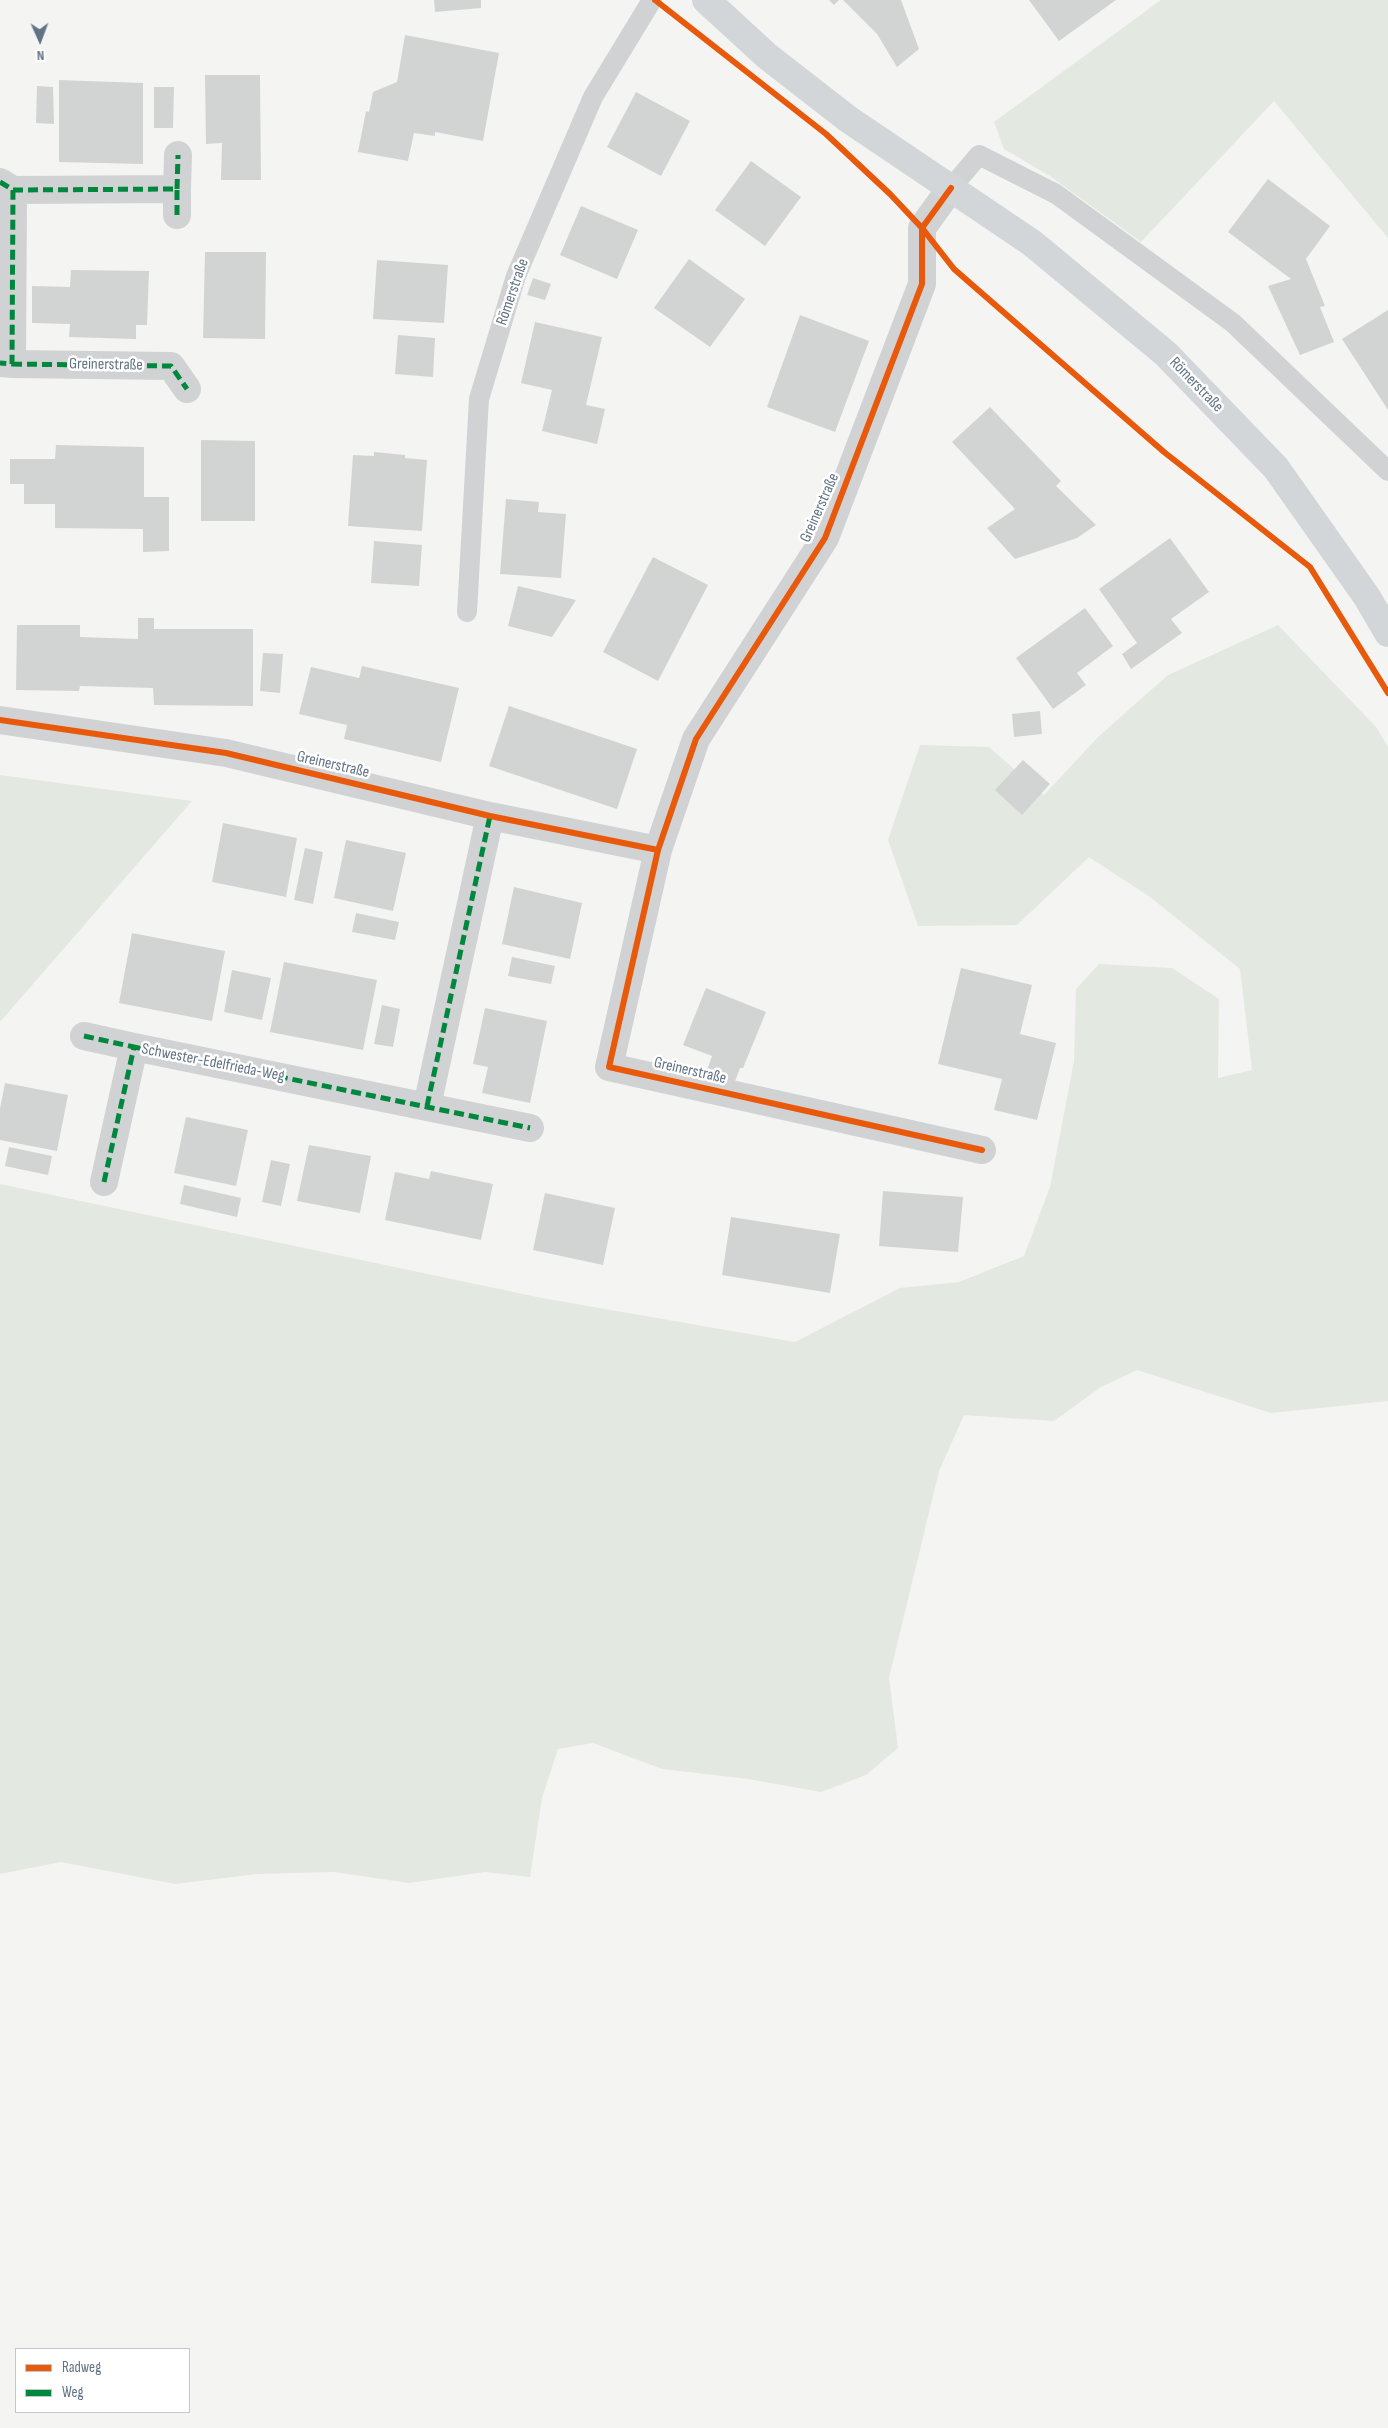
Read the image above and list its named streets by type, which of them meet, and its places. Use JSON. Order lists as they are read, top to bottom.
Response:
{
  "streets": {
    "main road": ["Römerstraße"],
    "street": ["Greinerstraße", "Schwester-Edelfrieda-Weg"]
  },
  "crossings": [
    ["Römerstraße", "Greinerstraße"]
  ],
  "legend": ["Radweg", "Weg"],
  "north": "bottom"
}
